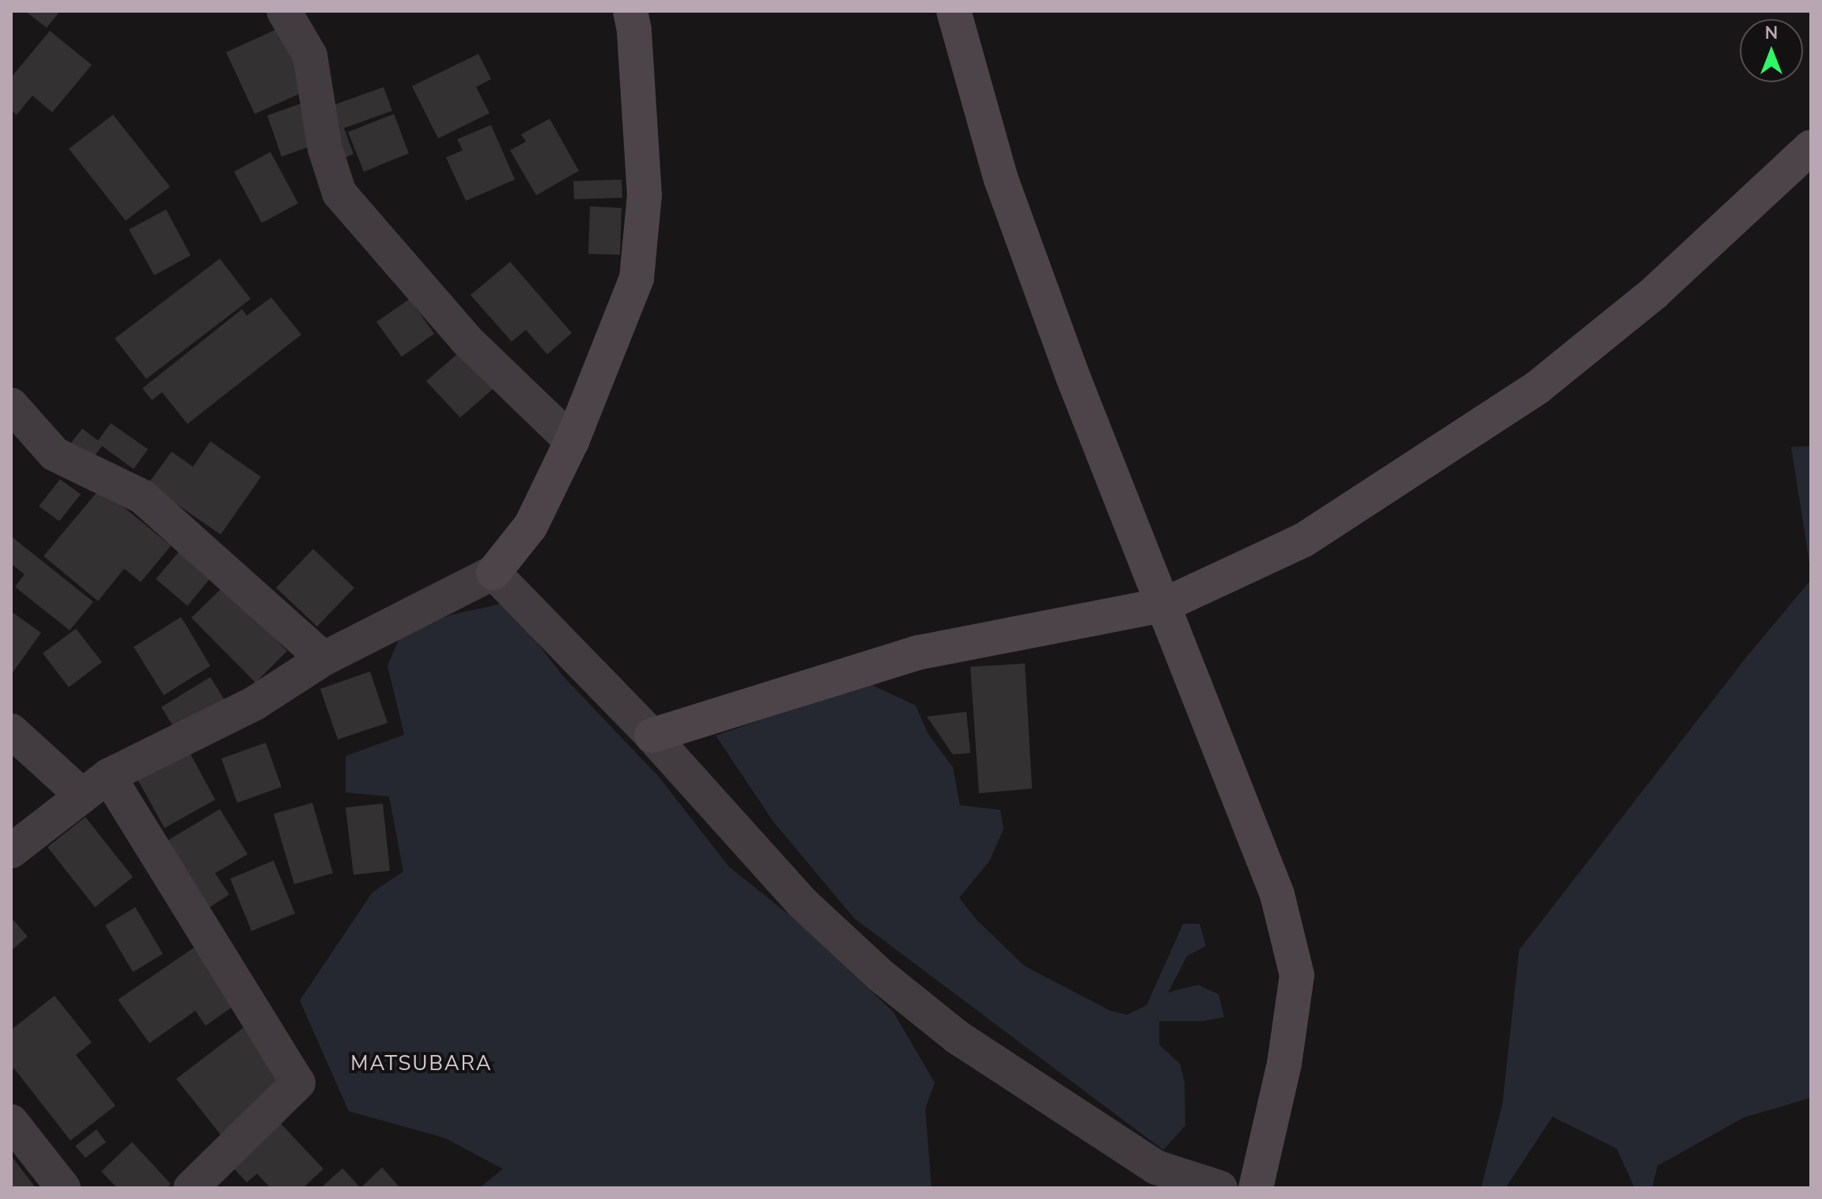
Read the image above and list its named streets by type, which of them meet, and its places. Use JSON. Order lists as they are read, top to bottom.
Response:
{
  "districts": ["MATSUBARA"],
  "north": "top"
}
